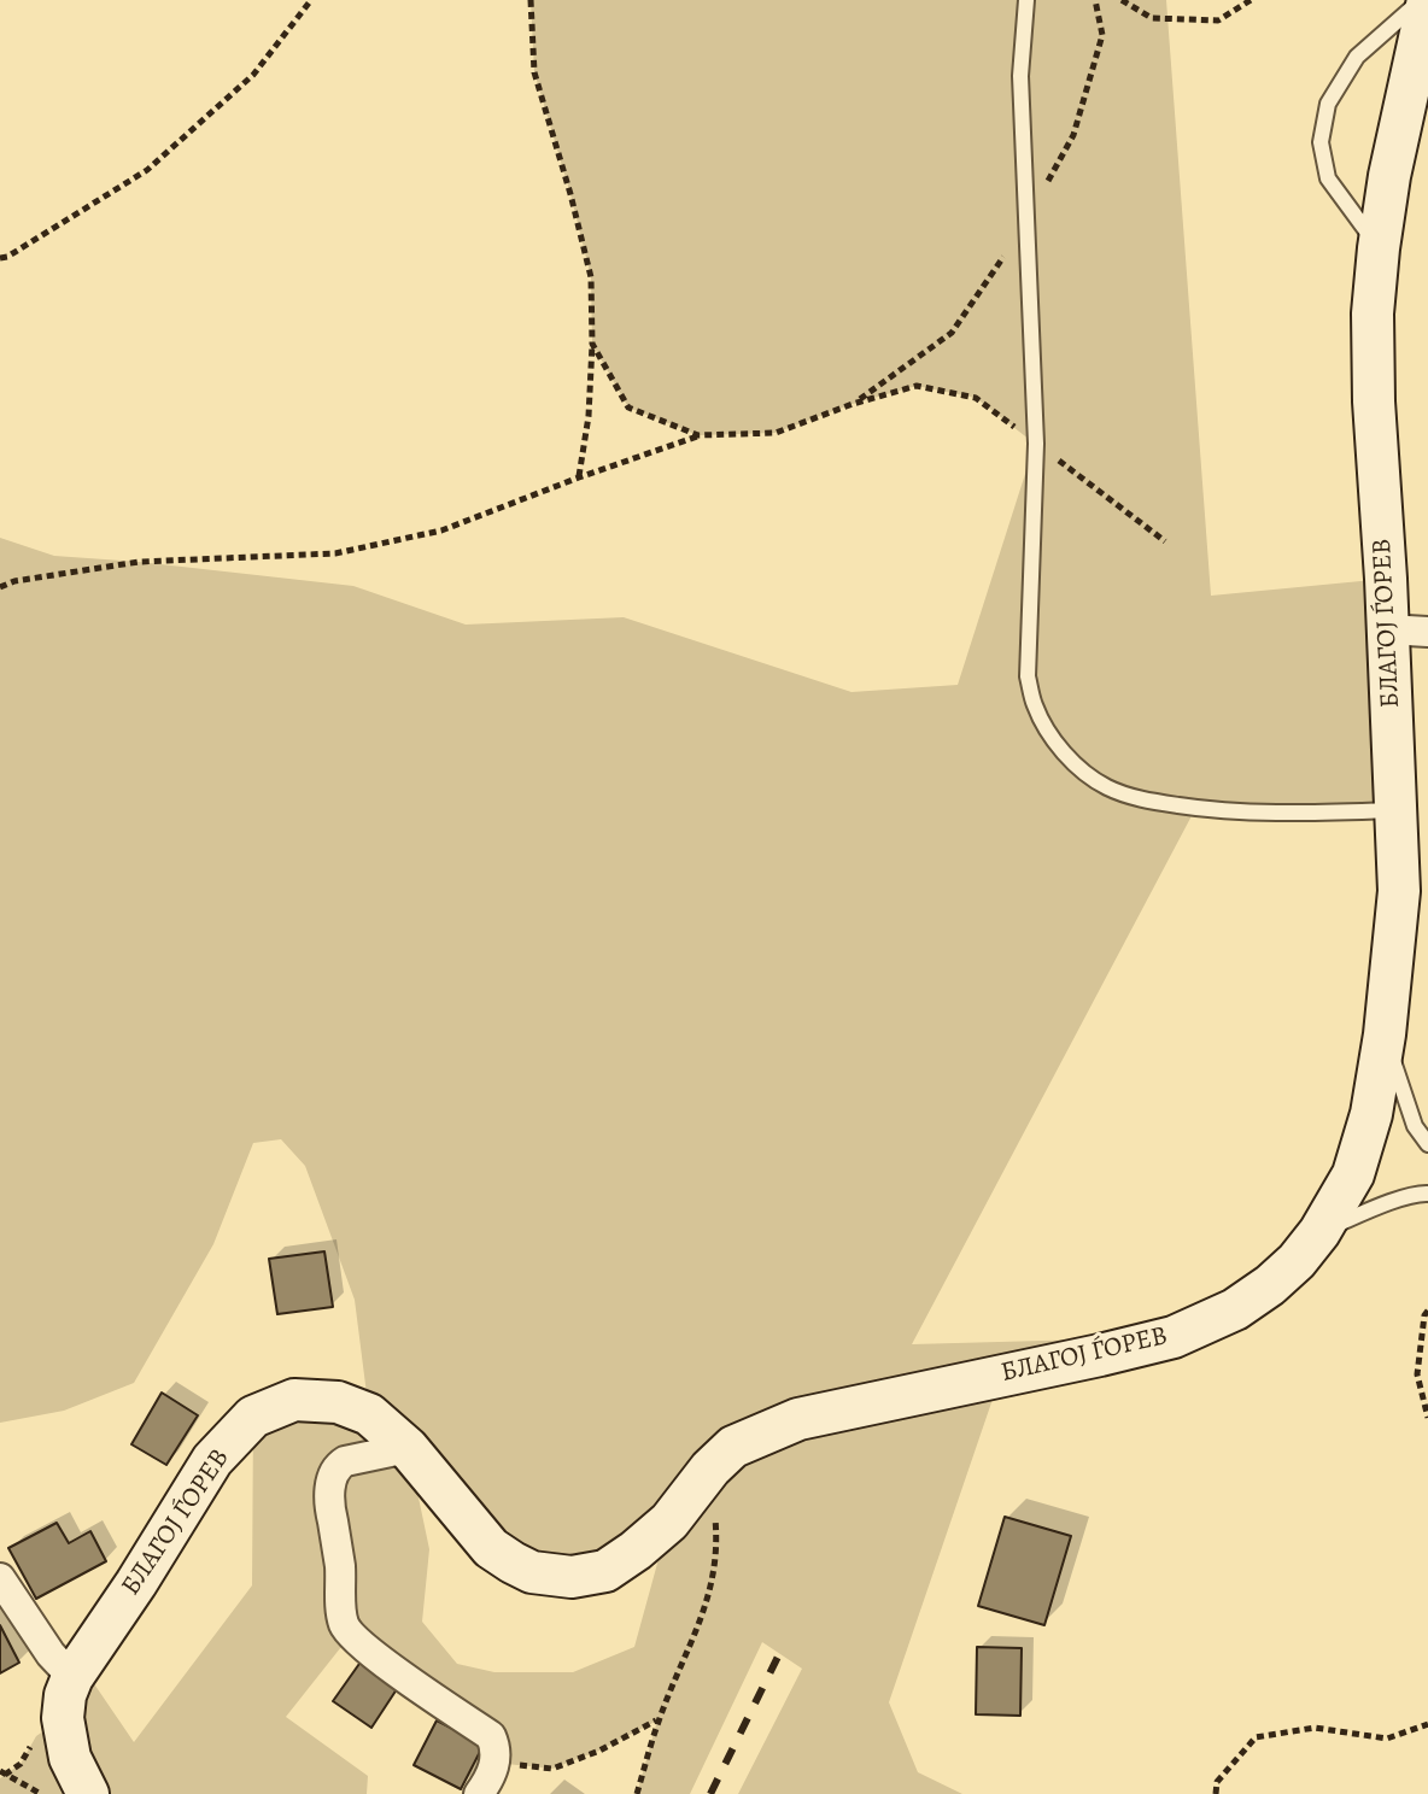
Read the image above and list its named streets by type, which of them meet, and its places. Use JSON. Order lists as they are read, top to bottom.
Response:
{
  "streets": {
    "main road": ["БЛАГОЈ ЃОРЕВ"]
  }
}
